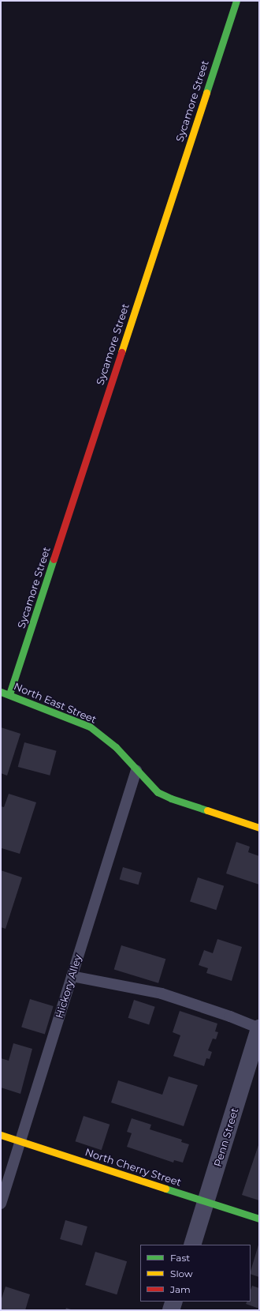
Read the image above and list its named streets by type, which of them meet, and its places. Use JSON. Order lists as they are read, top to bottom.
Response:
{
  "streets": {
    "street": [
      "Sycamore Street",
      "North East Street",
      "Penn Street",
      "North Cherry Street"
    ],
    "lane": ["Hickory Alley"]
  },
  "crossings": [
    ["Sycamore Street", "North East Street"],
    ["North East Street", "Hickory Alley"],
    ["Hickory Alley", "North Cherry Street"],
    ["Penn Street", "North Cherry Street"]
  ],
  "legend": ["Fast", "Slow", "Jam"]
}
